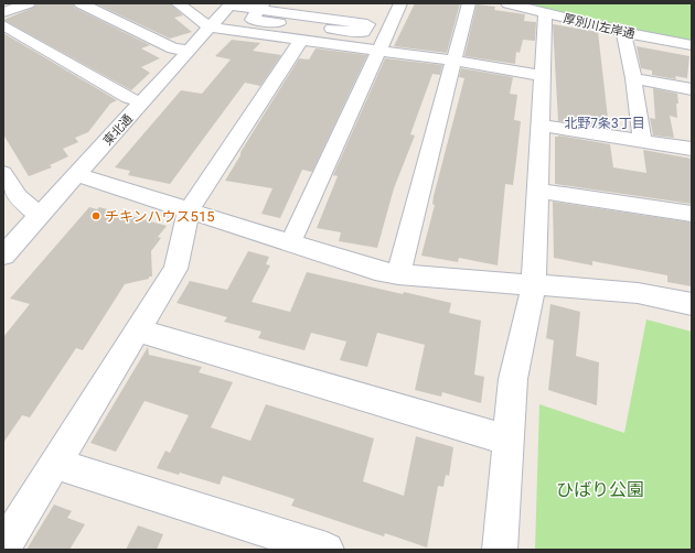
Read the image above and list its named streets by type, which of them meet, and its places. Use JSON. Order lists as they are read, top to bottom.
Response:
{
  "streets": {
    "street": ["厚別川左岸通", "東北通"]
  },
  "districts": ["北野7条3丁目"],
  "parks": ["ひばり公園"],
  "places": ["チキンハウス515"]
}
